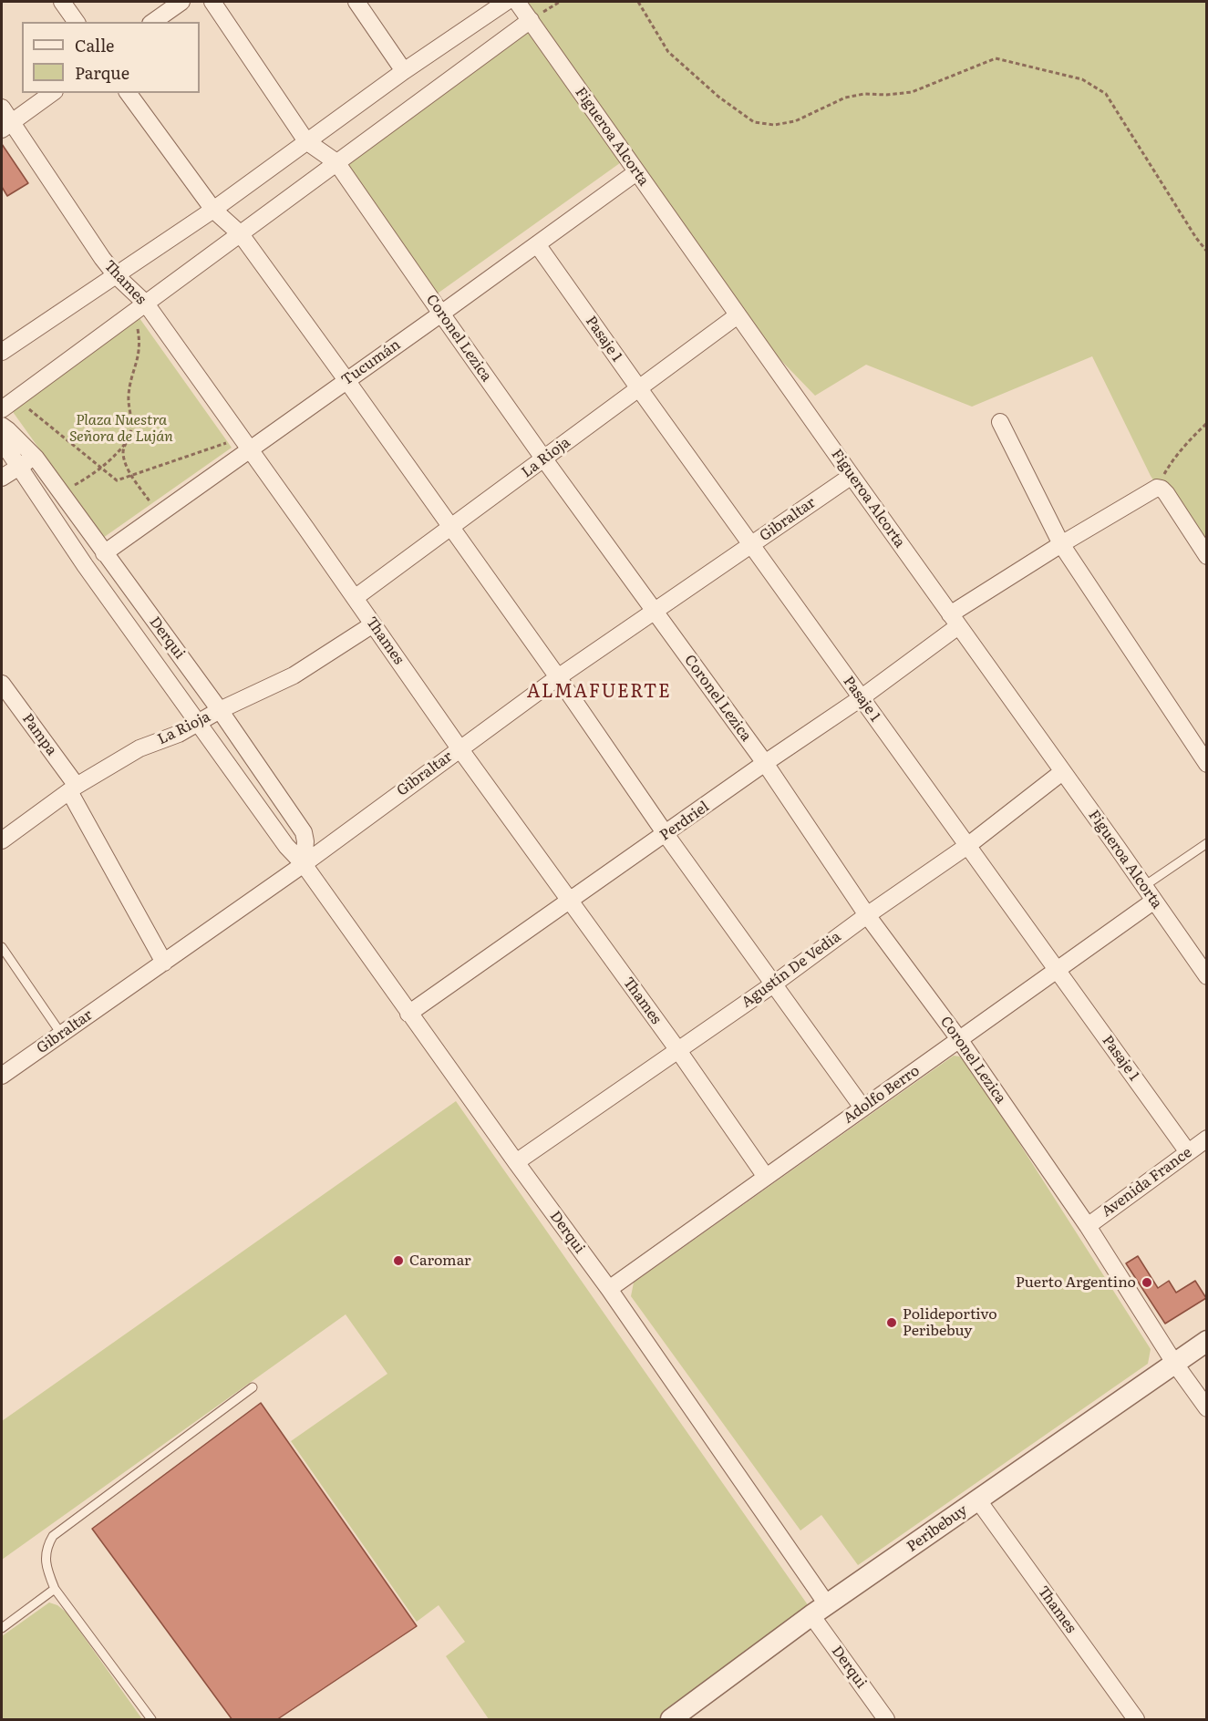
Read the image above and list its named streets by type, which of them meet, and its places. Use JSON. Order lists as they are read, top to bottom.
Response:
{
  "streets": {
    "street": [
      "Figueroa Alcorta",
      "Thames",
      "Coronel Lezica",
      "Pasaje 1",
      "Tucumán",
      "La Rioja",
      "Gibraltar",
      "Derqui",
      "Pampa",
      "Perdriel",
      "Agustín De Vedia",
      "Adolfo Berro",
      "Avenida France",
      "Peribebuy"
    ]
  },
  "crossings": [
    ["Figueroa Alcorta", "Tucumán"],
    ["Figueroa Alcorta", "La Rioja"],
    ["Figueroa Alcorta", "Gibraltar"],
    ["Figueroa Alcorta", "Perdriel"],
    ["Figueroa Alcorta", "Agustín De Vedia"],
    ["Figueroa Alcorta", "Adolfo Berro"],
    ["Thames", "Tucumán"],
    ["Thames", "La Rioja"],
    ["Thames", "Gibraltar"],
    ["Thames", "Perdriel"],
    ["Thames", "Agustín De Vedia"],
    ["Thames", "Adolfo Berro"],
    ["Thames", "Peribebuy"],
    ["Coronel Lezica", "Tucumán"],
    ["Coronel Lezica", "La Rioja"],
    ["Coronel Lezica", "Gibraltar"],
    ["Coronel Lezica", "Perdriel"],
    ["Coronel Lezica", "Agustín De Vedia"],
    ["Coronel Lezica", "Adolfo Berro"],
    ["Coronel Lezica", "Avenida France"],
    ["Coronel Lezica", "Peribebuy"],
    ["Pasaje 1", "Tucumán"],
    ["Pasaje 1", "La Rioja"],
    ["Pasaje 1", "Gibraltar"],
    ["Pasaje 1", "Perdriel"],
    ["Pasaje 1", "Agustín De Vedia"],
    ["Pasaje 1", "Adolfo Berro"],
    ["Pasaje 1", "Avenida France"],
    ["Tucumán", "Derqui"],
    ["La Rioja", "Derqui"],
    ["La Rioja", "Pampa"],
    ["Gibraltar", "Derqui"],
    ["Gibraltar", "Pampa"],
    ["Derqui", "Perdriel"],
    ["Derqui", "Agustín De Vedia"],
    ["Derqui", "Adolfo Berro"],
    ["Derqui", "Peribebuy"]
  ],
  "districts": ["ALMAFUERTE"],
  "parks": ["Plaza Nuestra Señora de Luján"],
  "places": ["Caromar", "Puerto Argentino", "Polideportivo Peribebuy"],
  "legend": ["Calle", "Parque"]
}
